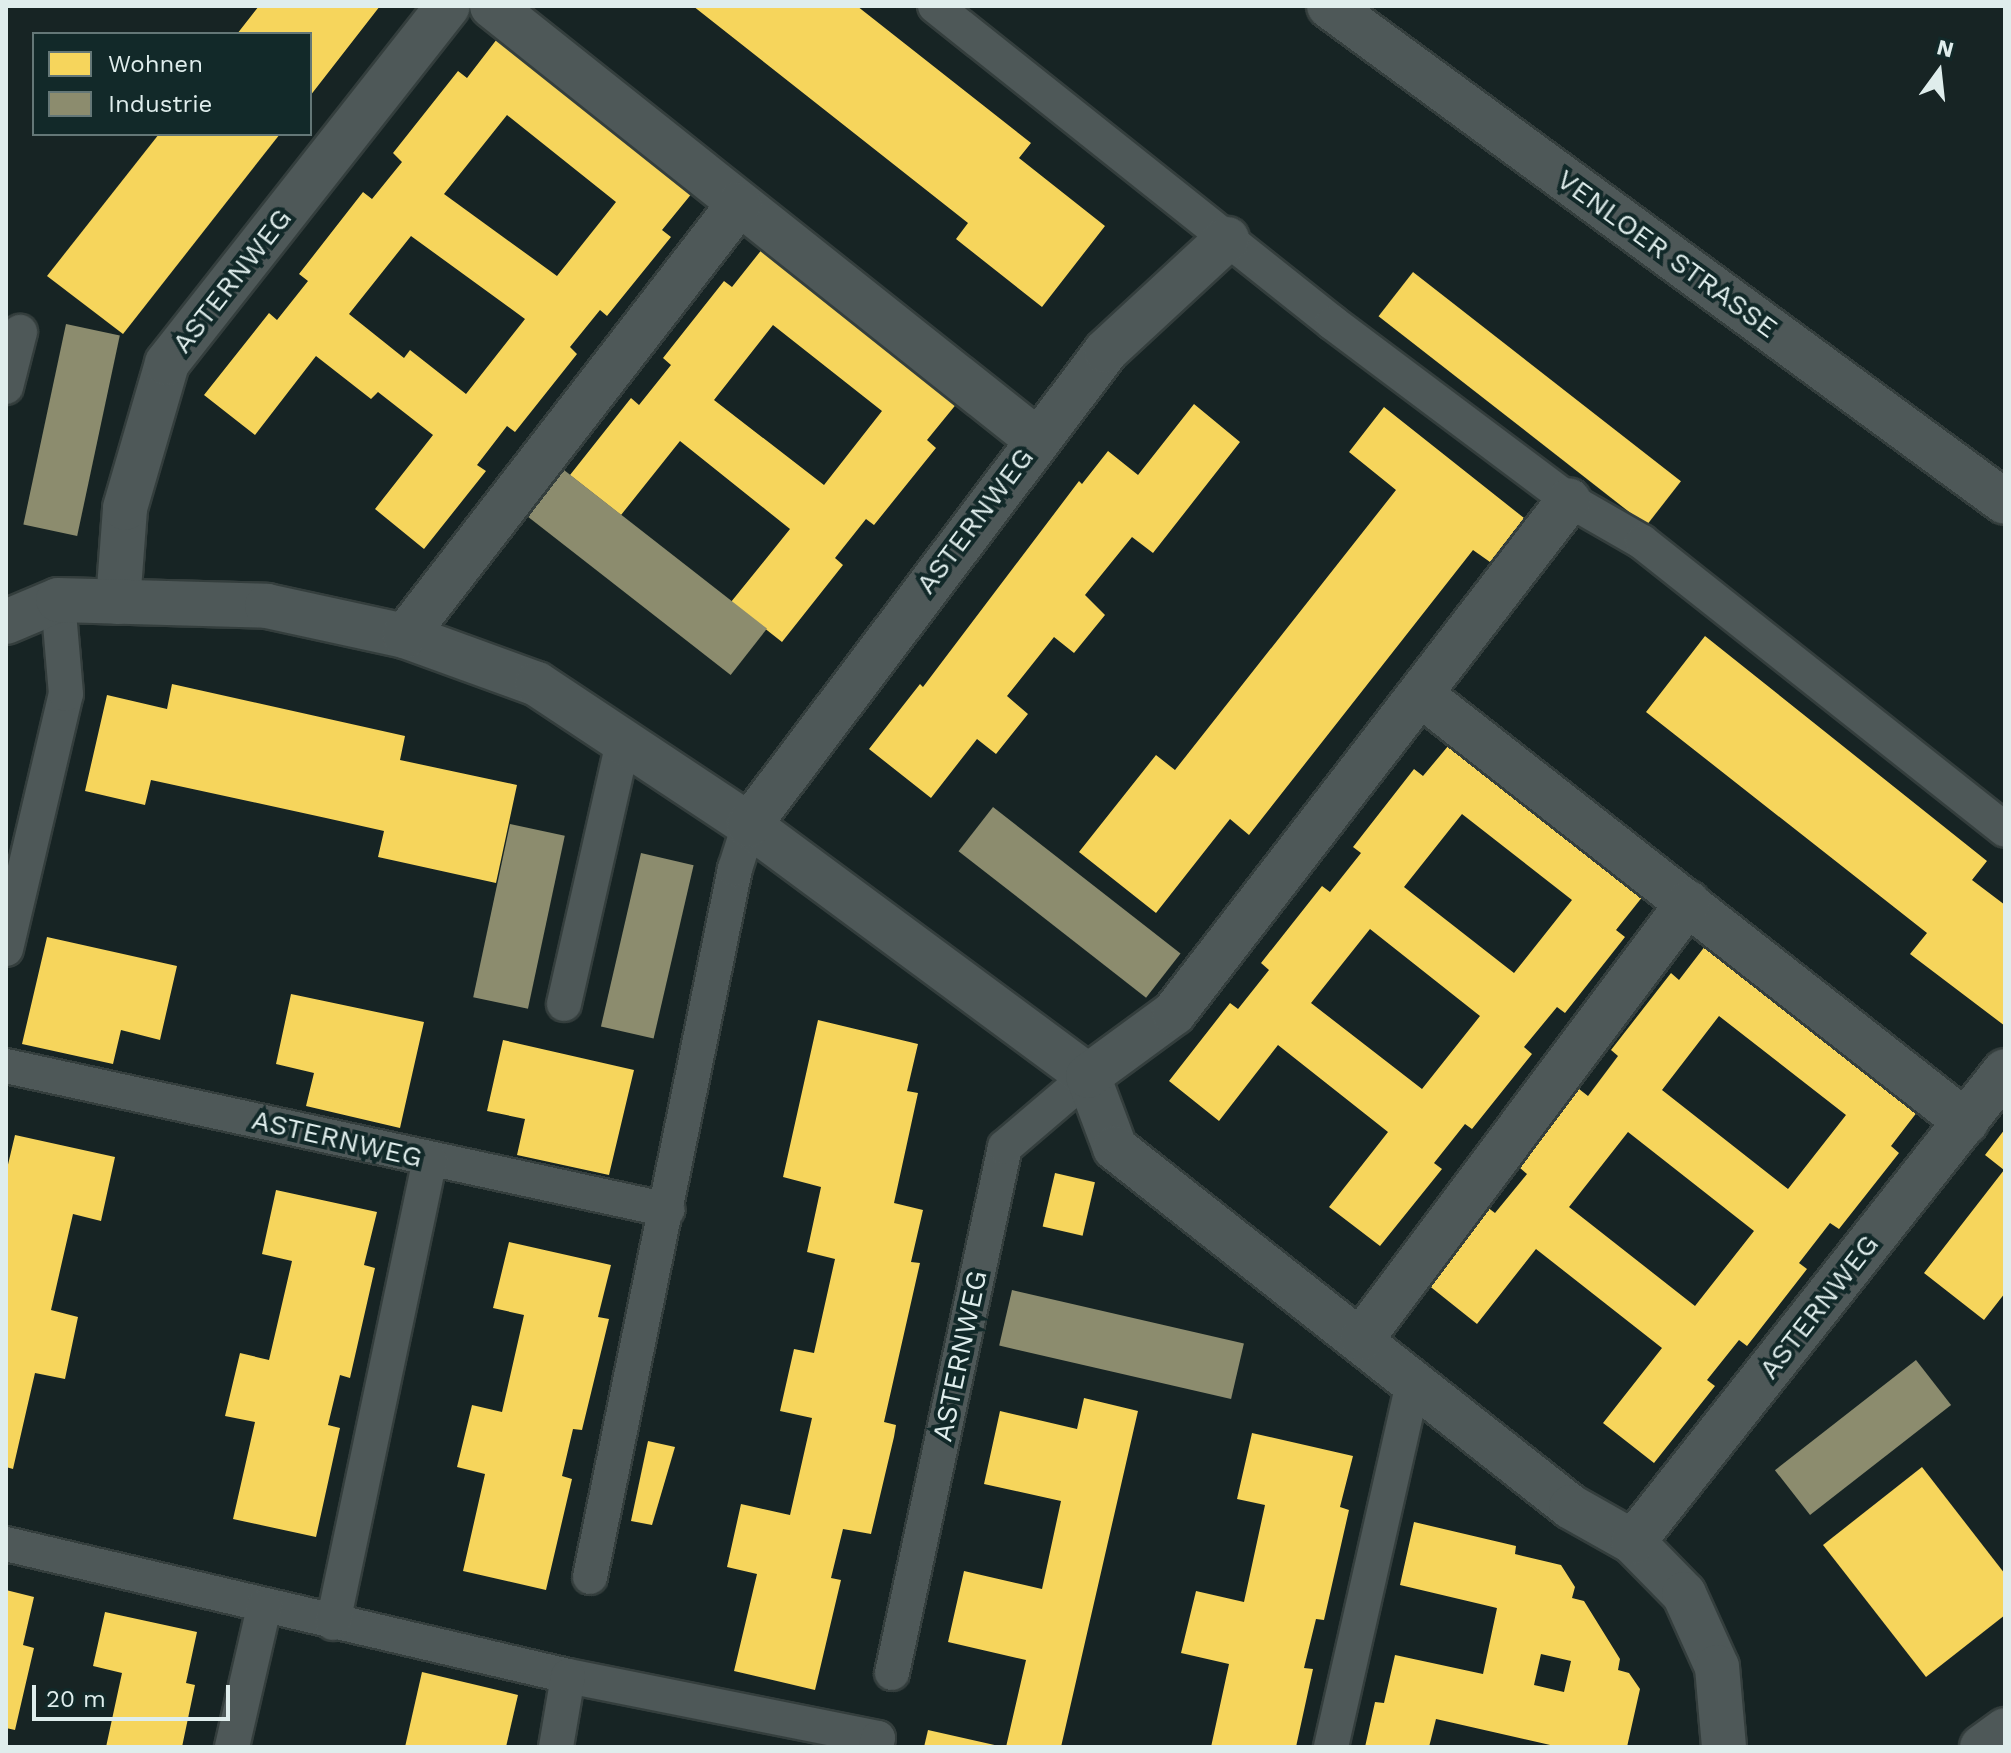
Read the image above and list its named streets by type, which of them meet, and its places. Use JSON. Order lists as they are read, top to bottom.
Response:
{
  "streets": {
    "street": ["VENLOER STRASSE", "ASTERNWEG"]
  },
  "legend": ["Wohnen", "Industrie"],
  "scale_bar": "20 m",
  "north": "top"
}
